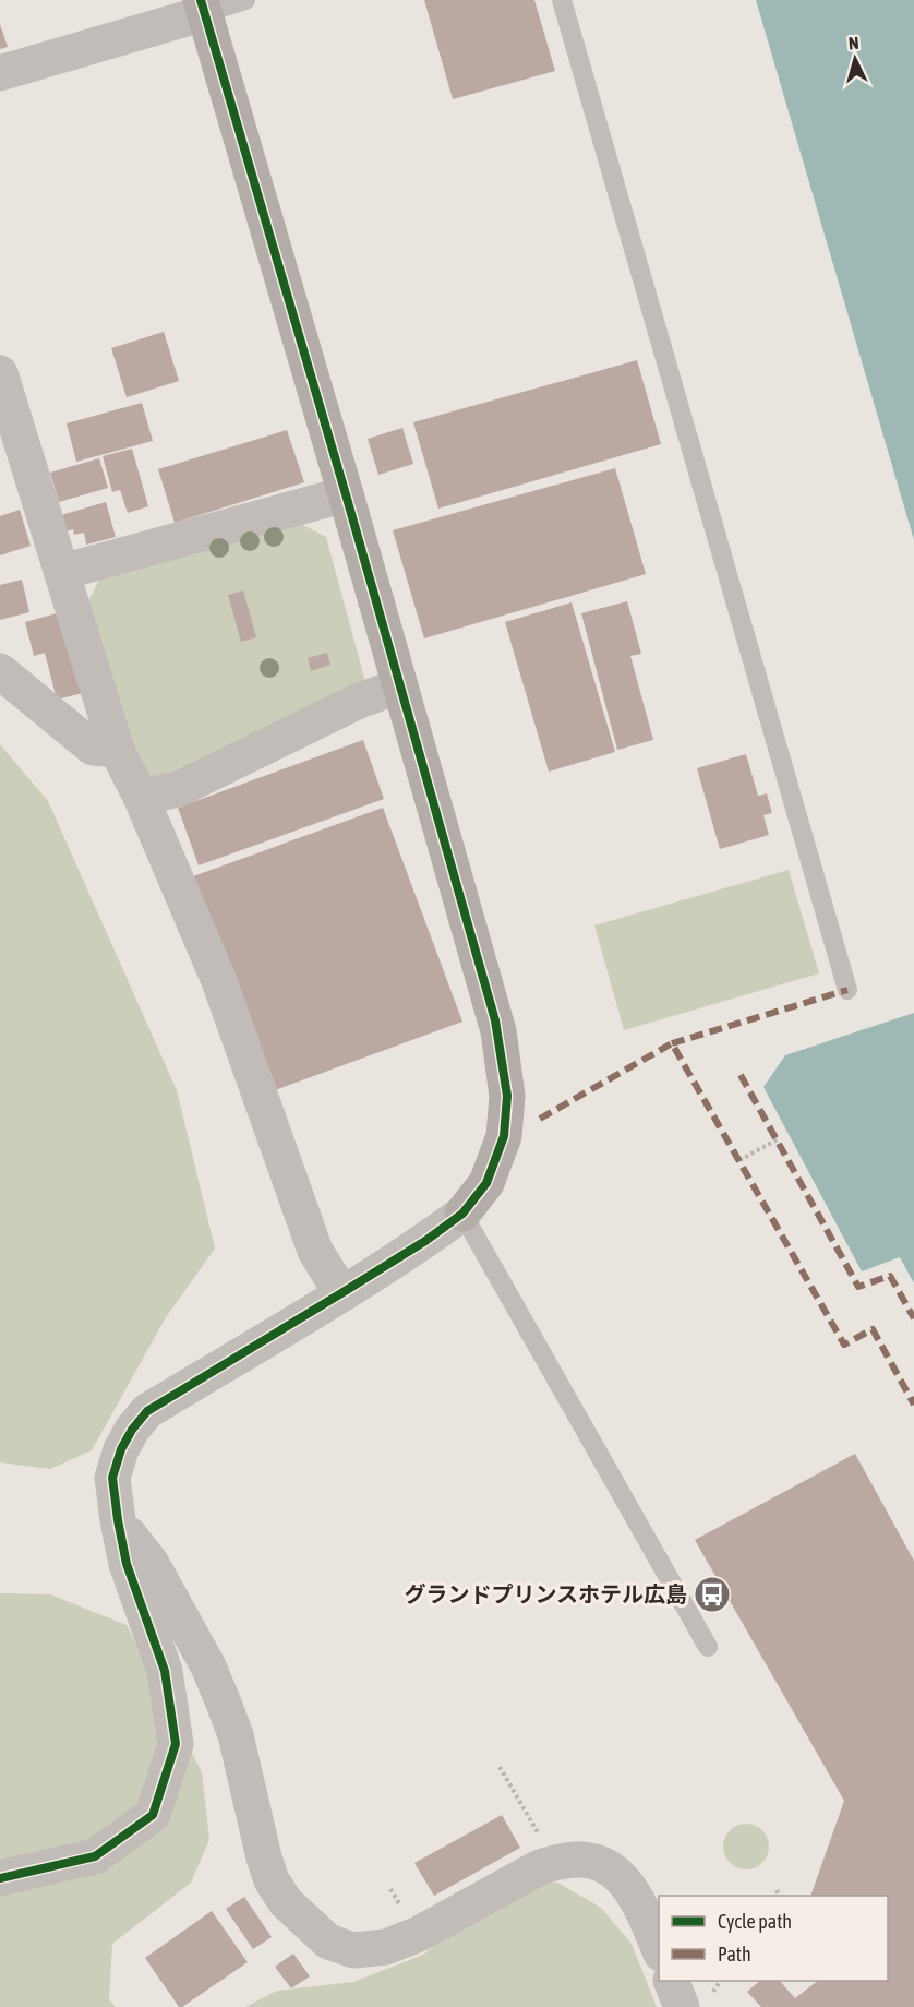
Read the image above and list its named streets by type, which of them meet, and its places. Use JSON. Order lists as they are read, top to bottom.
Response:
{
  "places": {
    "bus stop": ["グランドプリンスホテル広島"]
  },
  "legend": ["Cycle path", "Path"],
  "north": "top"
}
